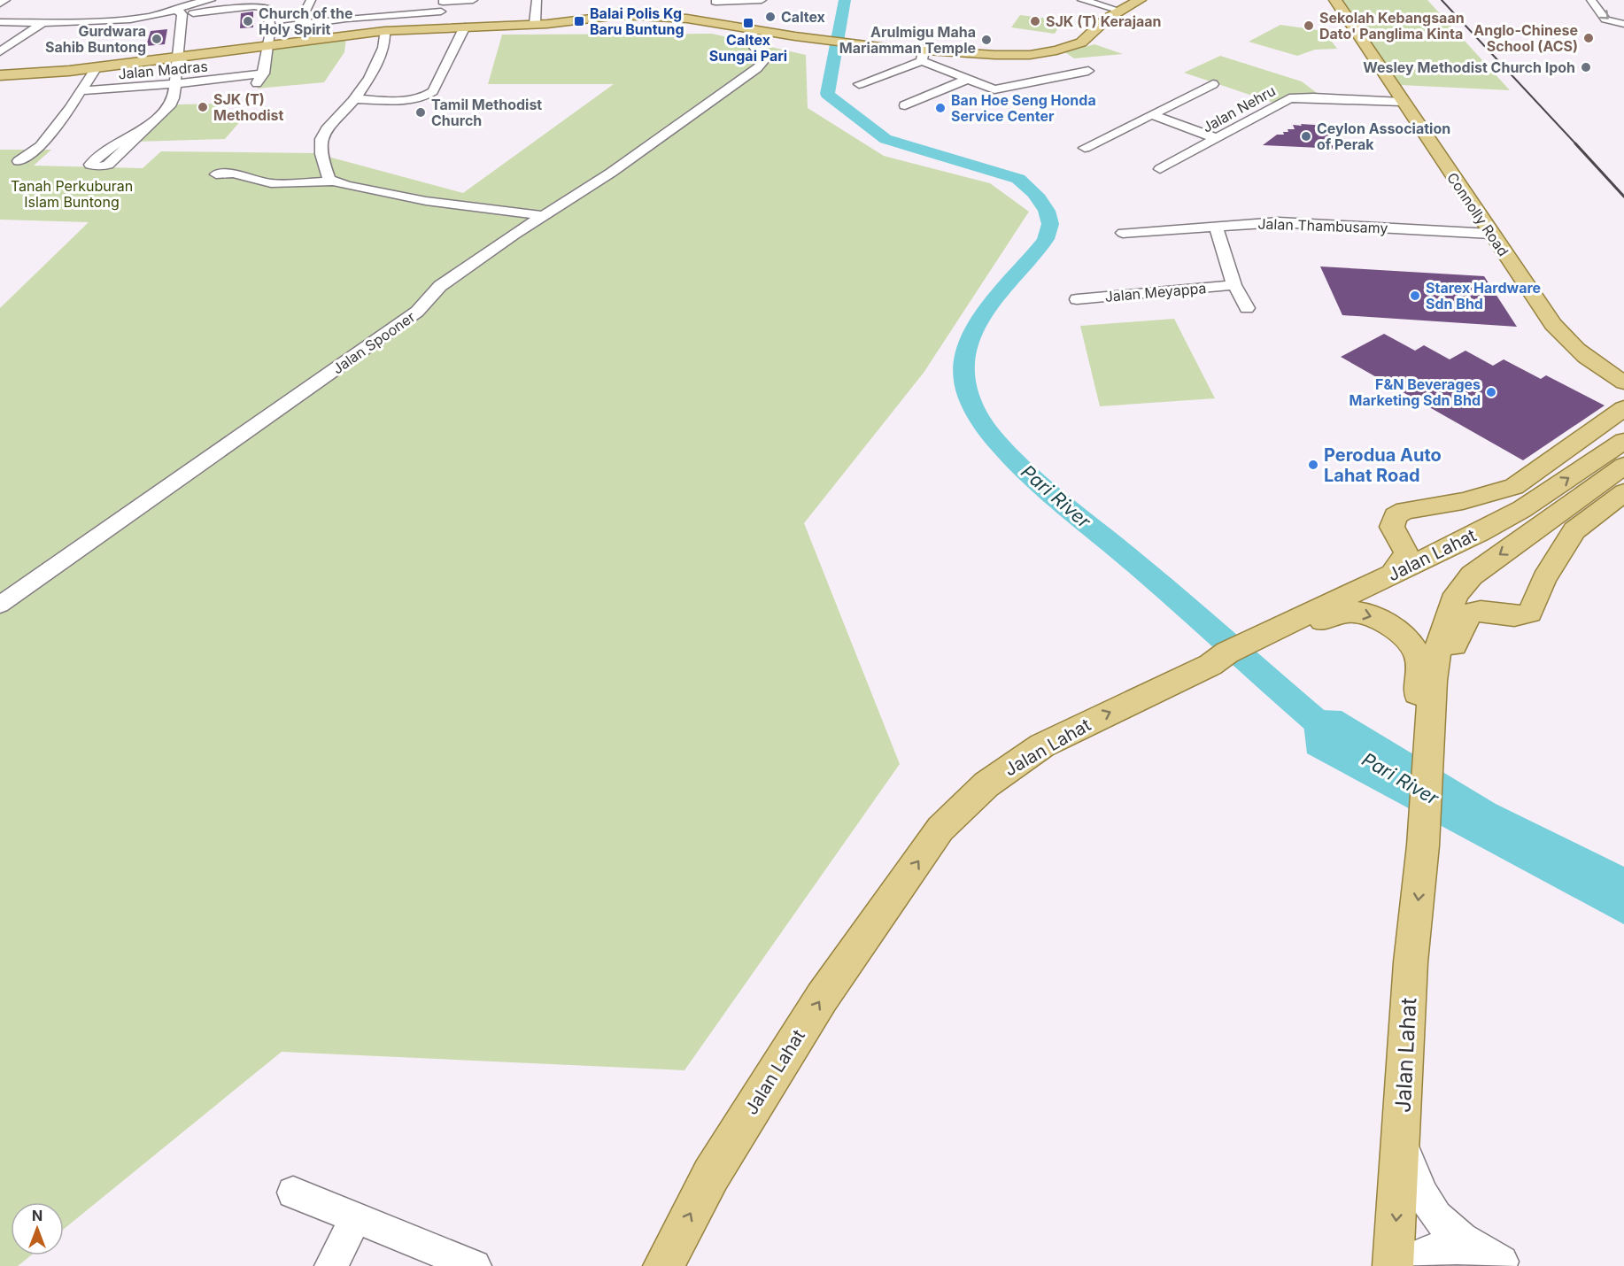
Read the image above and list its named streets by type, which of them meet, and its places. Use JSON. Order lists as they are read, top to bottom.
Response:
{
  "streets": {
    "main road": ["Connolly Road", "Jalan Lahat"],
    "street": [
      "Jalan Madras",
      "Jalan Nehru",
      "Jalan Thambusamy",
      "Jalan Meyappa",
      "Jalan Spooner"
    ]
  },
  "crossings": [
    ["Jalan Nehru", "Connolly Road"],
    ["Connolly Road", "Jalan Thambusamy"],
    ["Jalan Thambusamy", "Jalan Meyappa"]
  ],
  "water": ["Pari River"],
  "parks": ["Tanah Perkuburan Islam Buntong"],
  "places": {
    "other": [
      "Caltex",
      "Church of the Holy Spirit",
      "SJK (T) Kerajaan",
      "Sekolah Kebangsaan Dato' Panglima Kinta",
      "Anglo-Chinese School (ACS)",
      "Gurdwara Sahib Buntong",
      "Arulmigu Maha Mariamman Temple",
      "Wesley Methodist Church Ipoh",
      "SJK (T) Methodist",
      "Ban Hoe Seng Honda Service Center",
      "Tamil Methodist Church",
      "Ceylon Association of Perak",
      "Starex Hardware Sdn Bhd",
      "F&N Beverages Marketing Sdn Bhd",
      "Perodua Auto Lahat Road"
    ],
    "transit": ["Balai Polis Kg Baru Buntung", "Caltex Sungai Pari"]
  },
  "north": "top"
}
